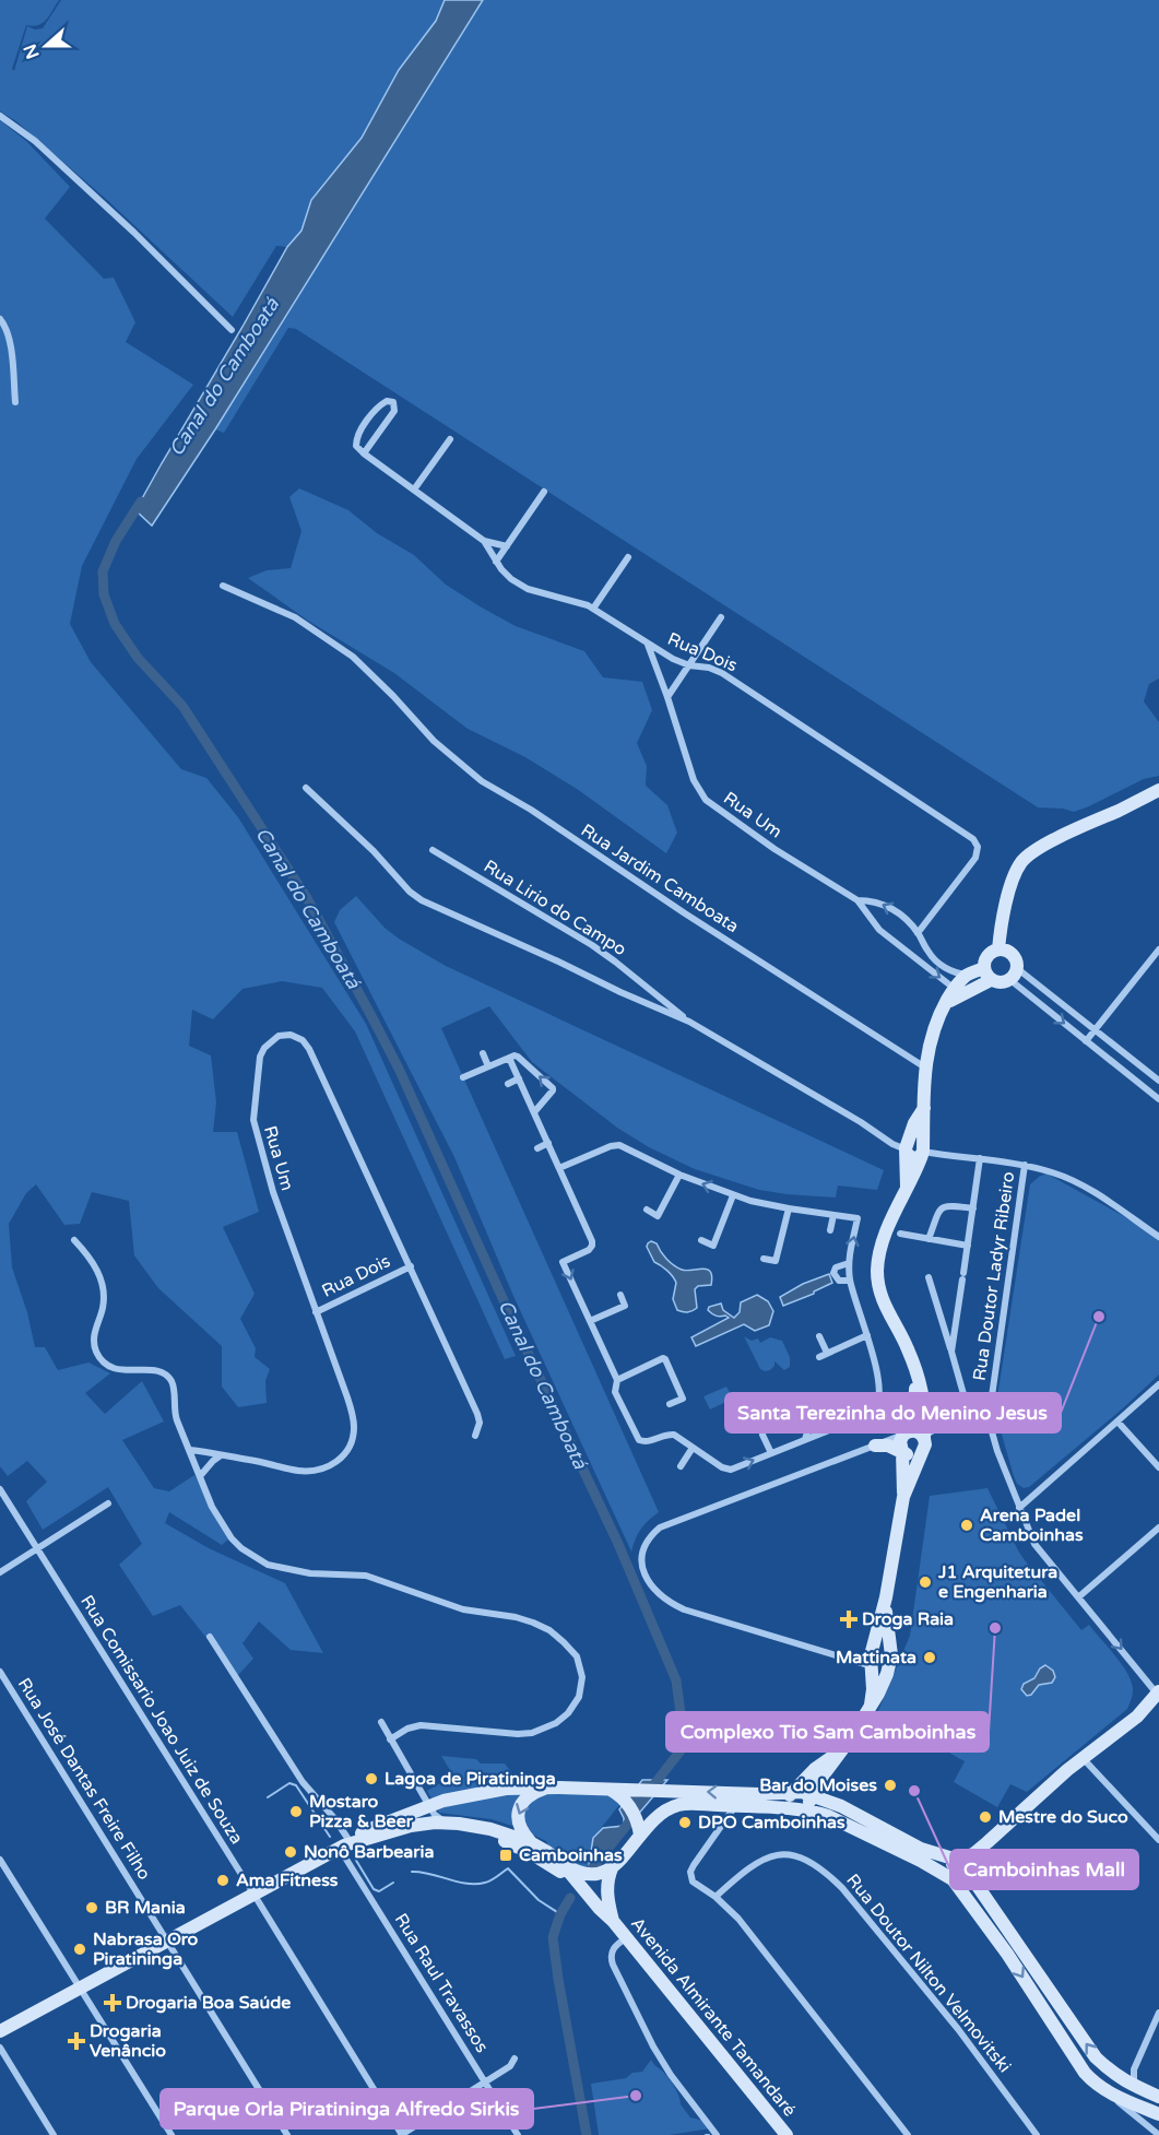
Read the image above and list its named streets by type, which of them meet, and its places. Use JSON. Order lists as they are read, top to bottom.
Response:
{
  "streets": {
    "street": [
      "Rua Dois",
      "Rua Um",
      "Rua Jardim Camboata",
      "Rua Lirio do Campo",
      "Rua Doutor Ladyr Ribeiro",
      "Rua Comissario Joao Juiz de Souza",
      "Rua José Dantas Freire Filho",
      "Rua Doutor Nilton Velmovitski",
      "Rua Raul Travassos",
      "Avenida Almirante Tamandaré"
    ]
  },
  "crossings": [
    ["Rua Dois", "Rua Um"],
    ["Rua Comissario Joao Juiz de Souza", "Avenida Almirante Tamandaré"],
    ["Rua José Dantas Freire Filho", "Avenida Almirante Tamandaré"],
    ["Rua Raul Travassos", "Avenida Almirante Tamandaré"]
  ],
  "water": ["Canal do Camboatá"],
  "places": {
    "other": [
      "Santa Terezinha do Menino Jesus",
      "Arena Padel Camboinhas",
      "J1 Arquitetura e Engenharia",
      "Complexo Tio Sam Camboinhas",
      "Mattinata",
      "Lagoa de Piratininga",
      "Bar do Moises",
      "Camboinhas Mall",
      "Mostaro Pizza & Beer",
      "Mestre do Suco",
      "DPO Camboinhas",
      "Nonô Barbearia",
      "Ama Fitness",
      "BR Mania",
      "Nabrasa Oro Piratininga",
      "Parque Orla Piratininga Alfredo Sirkis"
    ],
    "health": ["Droga Raia", "Drogaria Boa Saúde", "Drogaria Venâncio"],
    "transit": ["Camboinhas"]
  },
  "north": "left"
}
